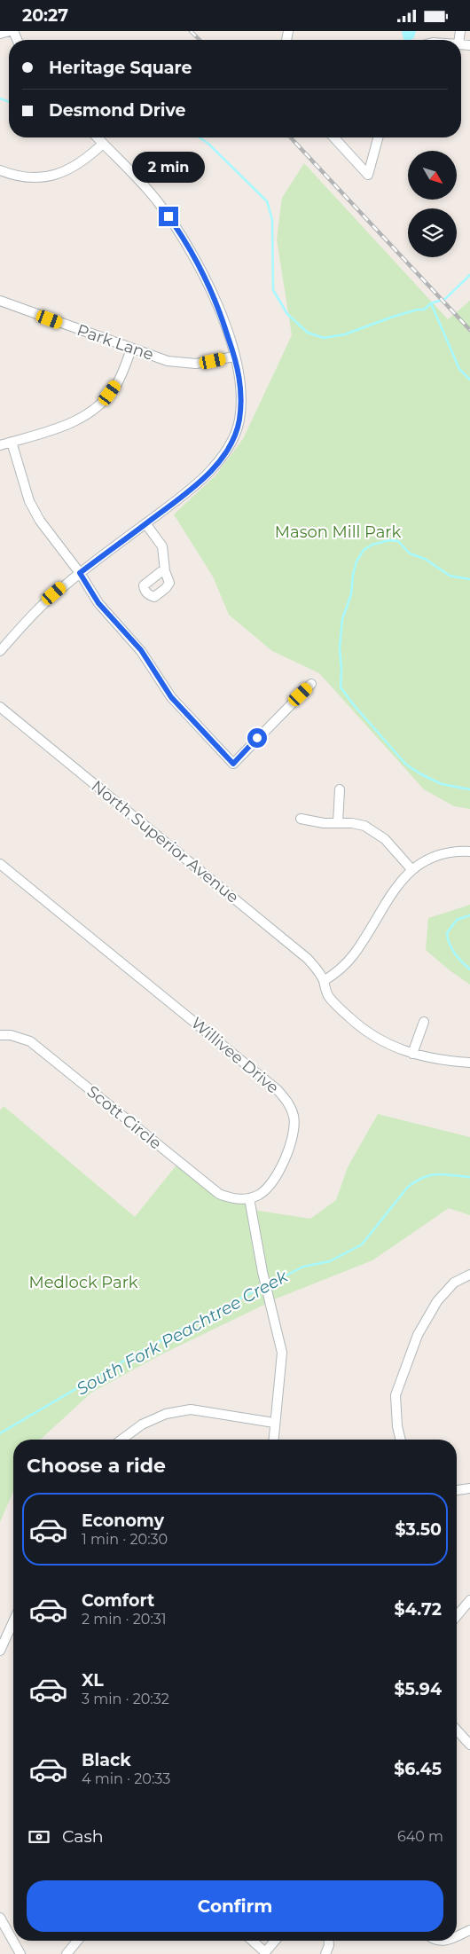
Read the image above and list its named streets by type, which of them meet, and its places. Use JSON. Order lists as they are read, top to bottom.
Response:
{
  "streets": {
    "street": [
      "Park Lane",
      "North Superior Avenue",
      "Willivee Drive",
      "Scott Circle"
    ]
  },
  "crossings": [
    ["Willivee Drive", "Scott Circle"]
  ],
  "water": ["South Fork Peachtree Creek"],
  "parks": ["Mason Mill Park", "Medlock Park"],
  "north": "bottom right",
  "page": {
    "status": "20:27",
    "banner": ["Heritage Square", "Desmond Drive"],
    "bubble": "2 min",
    "heading": "Choose a ride",
    "list": [
      {
        "name": "Economy",
        "note": "1 min · 20:30",
        "value": "$3.50"
      },
      {
        "name": "Comfort",
        "note": "2 min · 20:31",
        "value": "$4.72"
      },
      {
        "name": "XL",
        "note": "3 min · 20:32",
        "value": "$5.94"
      },
      {
        "name": "Black",
        "note": "4 min · 20:33",
        "value": "$6.45"
      }
    ],
    "pay": ["Cash", "640 m"],
    "buttons": "Confirm"
  }
}
